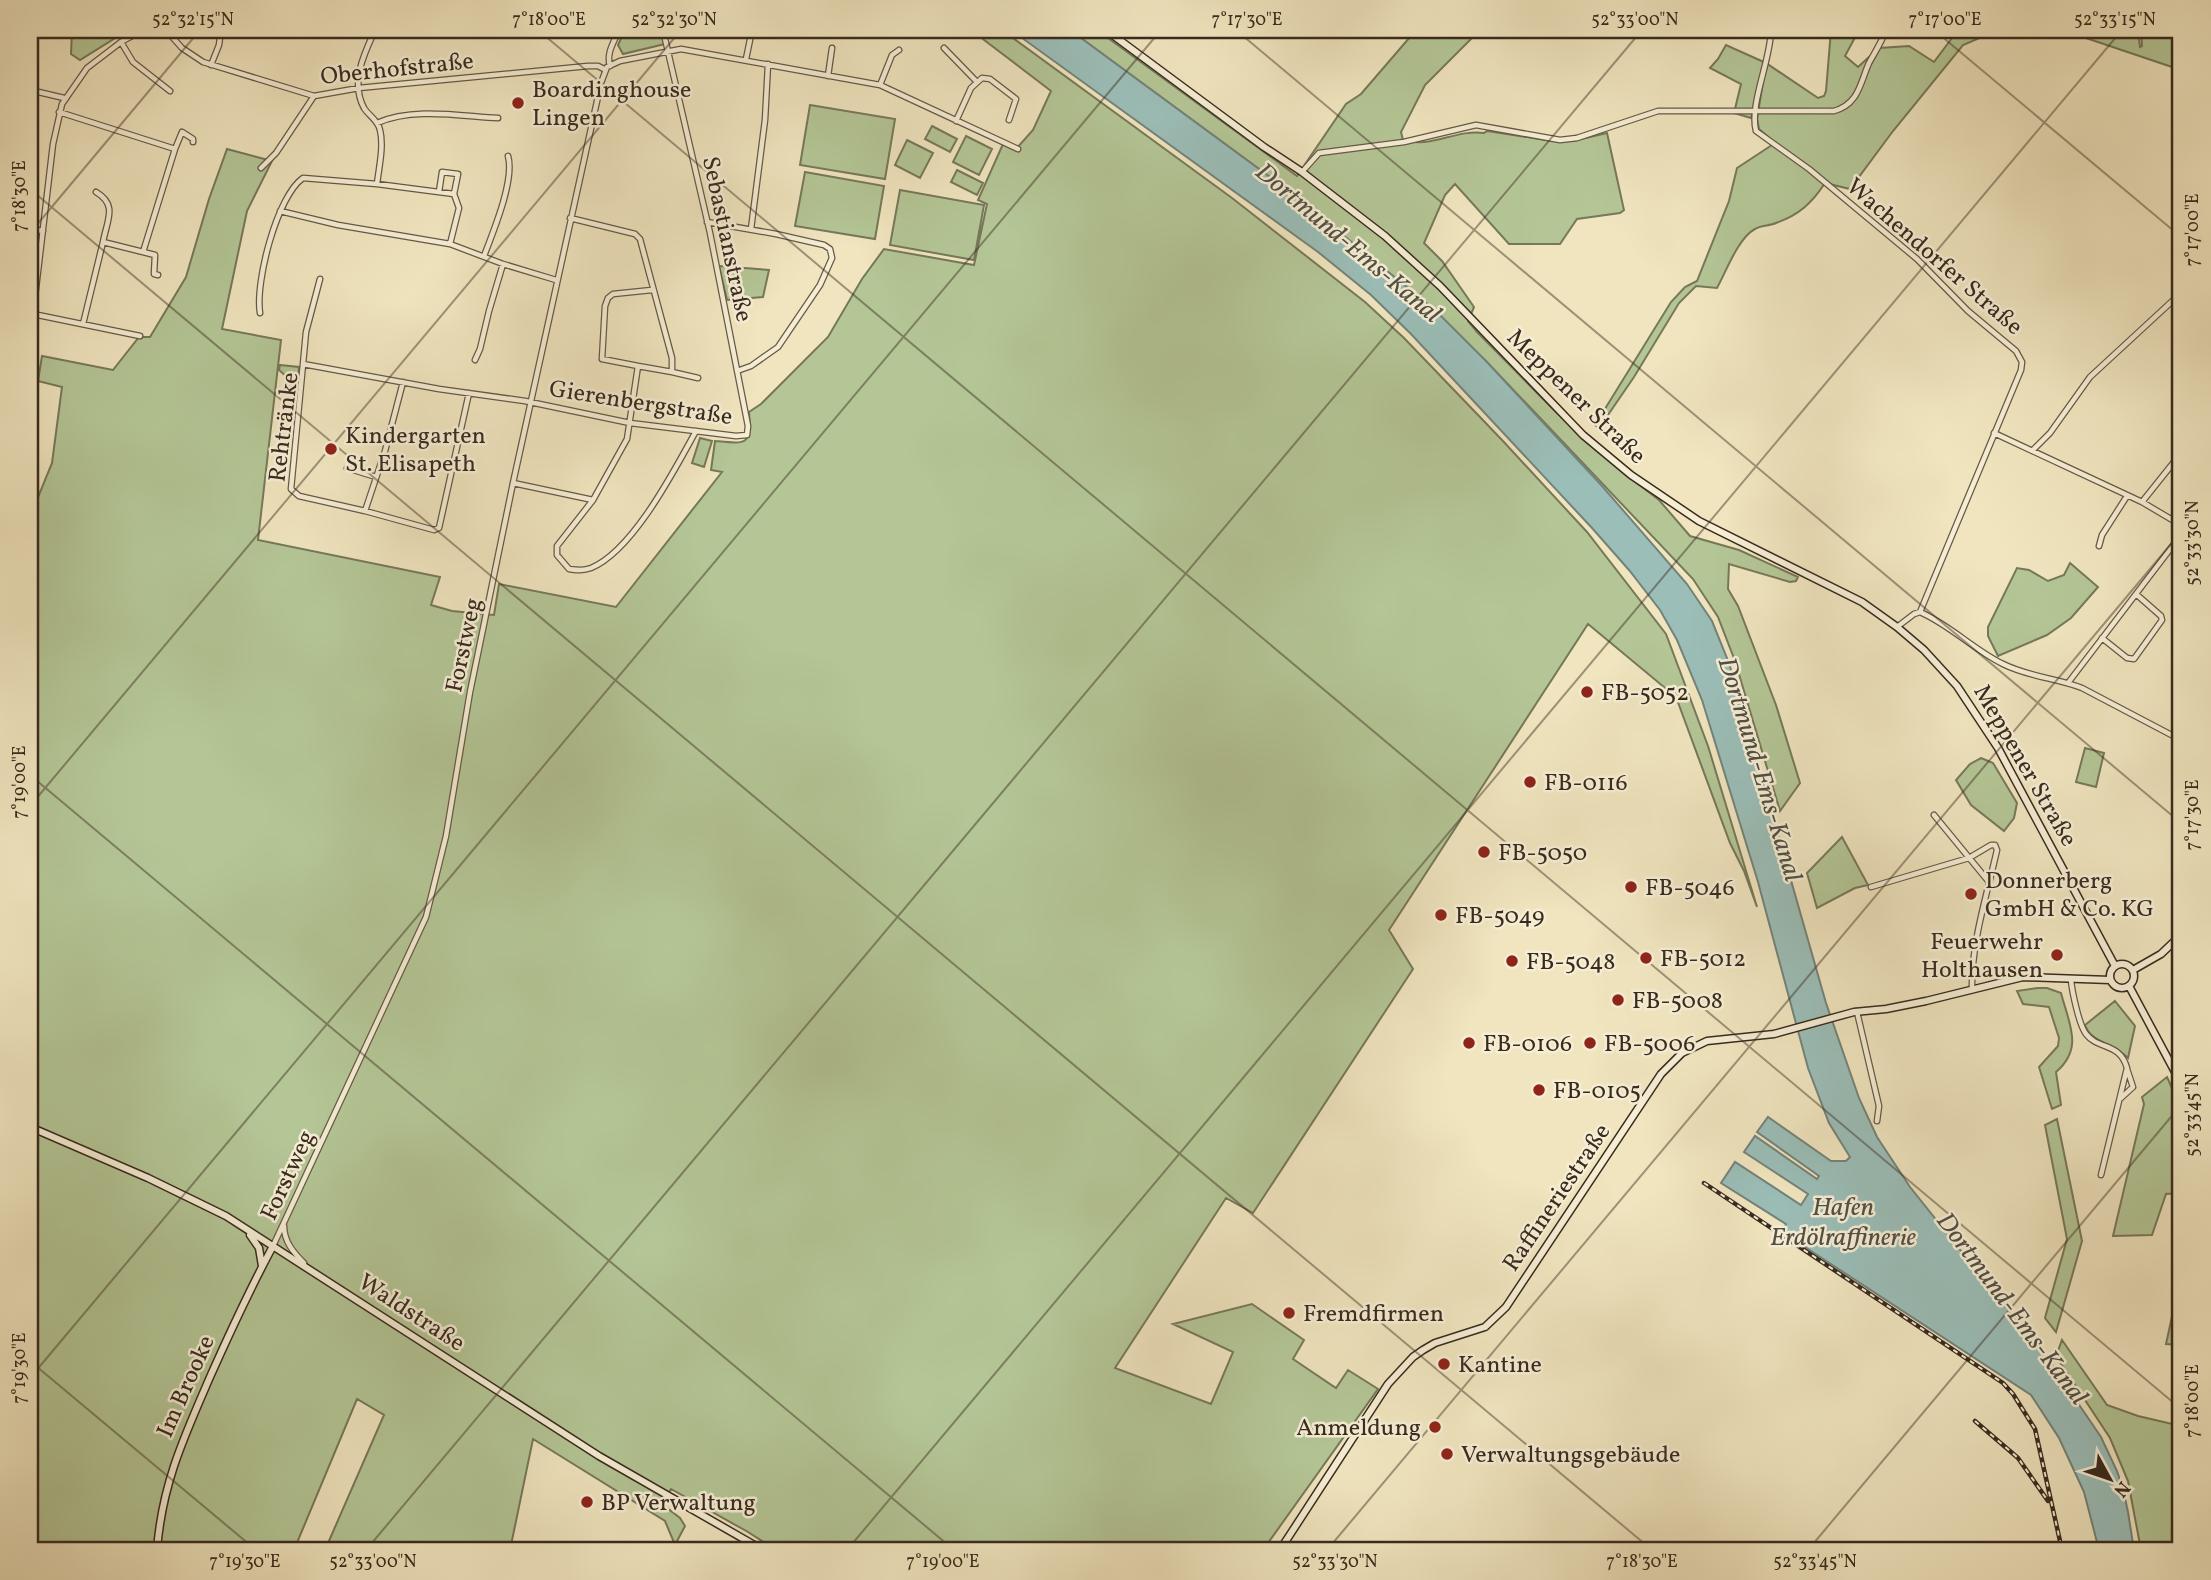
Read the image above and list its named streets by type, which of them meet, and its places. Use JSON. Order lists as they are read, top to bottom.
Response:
{
  "streets": {
    "street": [
      "Oberhofstraße",
      "Sebastianstraße",
      "Wachendorfer Straße",
      "Meppener Straße",
      "Gierenbergstraße",
      "Rehtränke",
      "Forstweg",
      "Raffineriestraße",
      "Waldstraße",
      "Im Brooke"
    ]
  },
  "crossings": [
    ["Oberhofstraße", "Forstweg"],
    ["Sebastianstraße", "Gierenbergstraße"],
    ["Meppener Straße", "Raffineriestraße"],
    ["Gierenbergstraße", "Rehtränke"],
    ["Gierenbergstraße", "Forstweg"],
    ["Rehtränke", "Forstweg"],
    ["Forstweg", "Waldstraße"],
    ["Forstweg", "Im Brooke"],
    ["Waldstraße", "Im Brooke"]
  ],
  "water": ["Dortmund-Ems-Kanal", "Hafen Erdölraffinerie"],
  "places": [
    "Boardinghouse Lingen",
    "Kindergarten St. Elisapeth",
    "FB-5052",
    "FB-0116",
    "FB-5050",
    "FB-5046",
    "Donnerberg GmbH & Co. KG",
    "FB-5049",
    "Feuerwehr Holthausen",
    "FB-5012",
    "FB-5048",
    "FB-5008",
    "FB-0106",
    "FB-5006",
    "FB-0105",
    "Fremdfirmen",
    "Kantine",
    "Anmeldung",
    "Verwaltungsgebäude",
    "BP Verwaltung"
  ],
  "north": "bottom right",
  "coordinates": [
    "52°32'15\"N",
    "7°18'00\"E",
    "52°32'30\"N",
    "7°17'30\"E",
    "52°33'00\"N",
    "7°17'00\"E",
    "52°33'15\"N",
    "7°18'30\"E",
    "52°33'30\"N",
    "7°19'00\"E",
    "52°33'45\"N",
    "7°19'30\"E"
  ]
}
